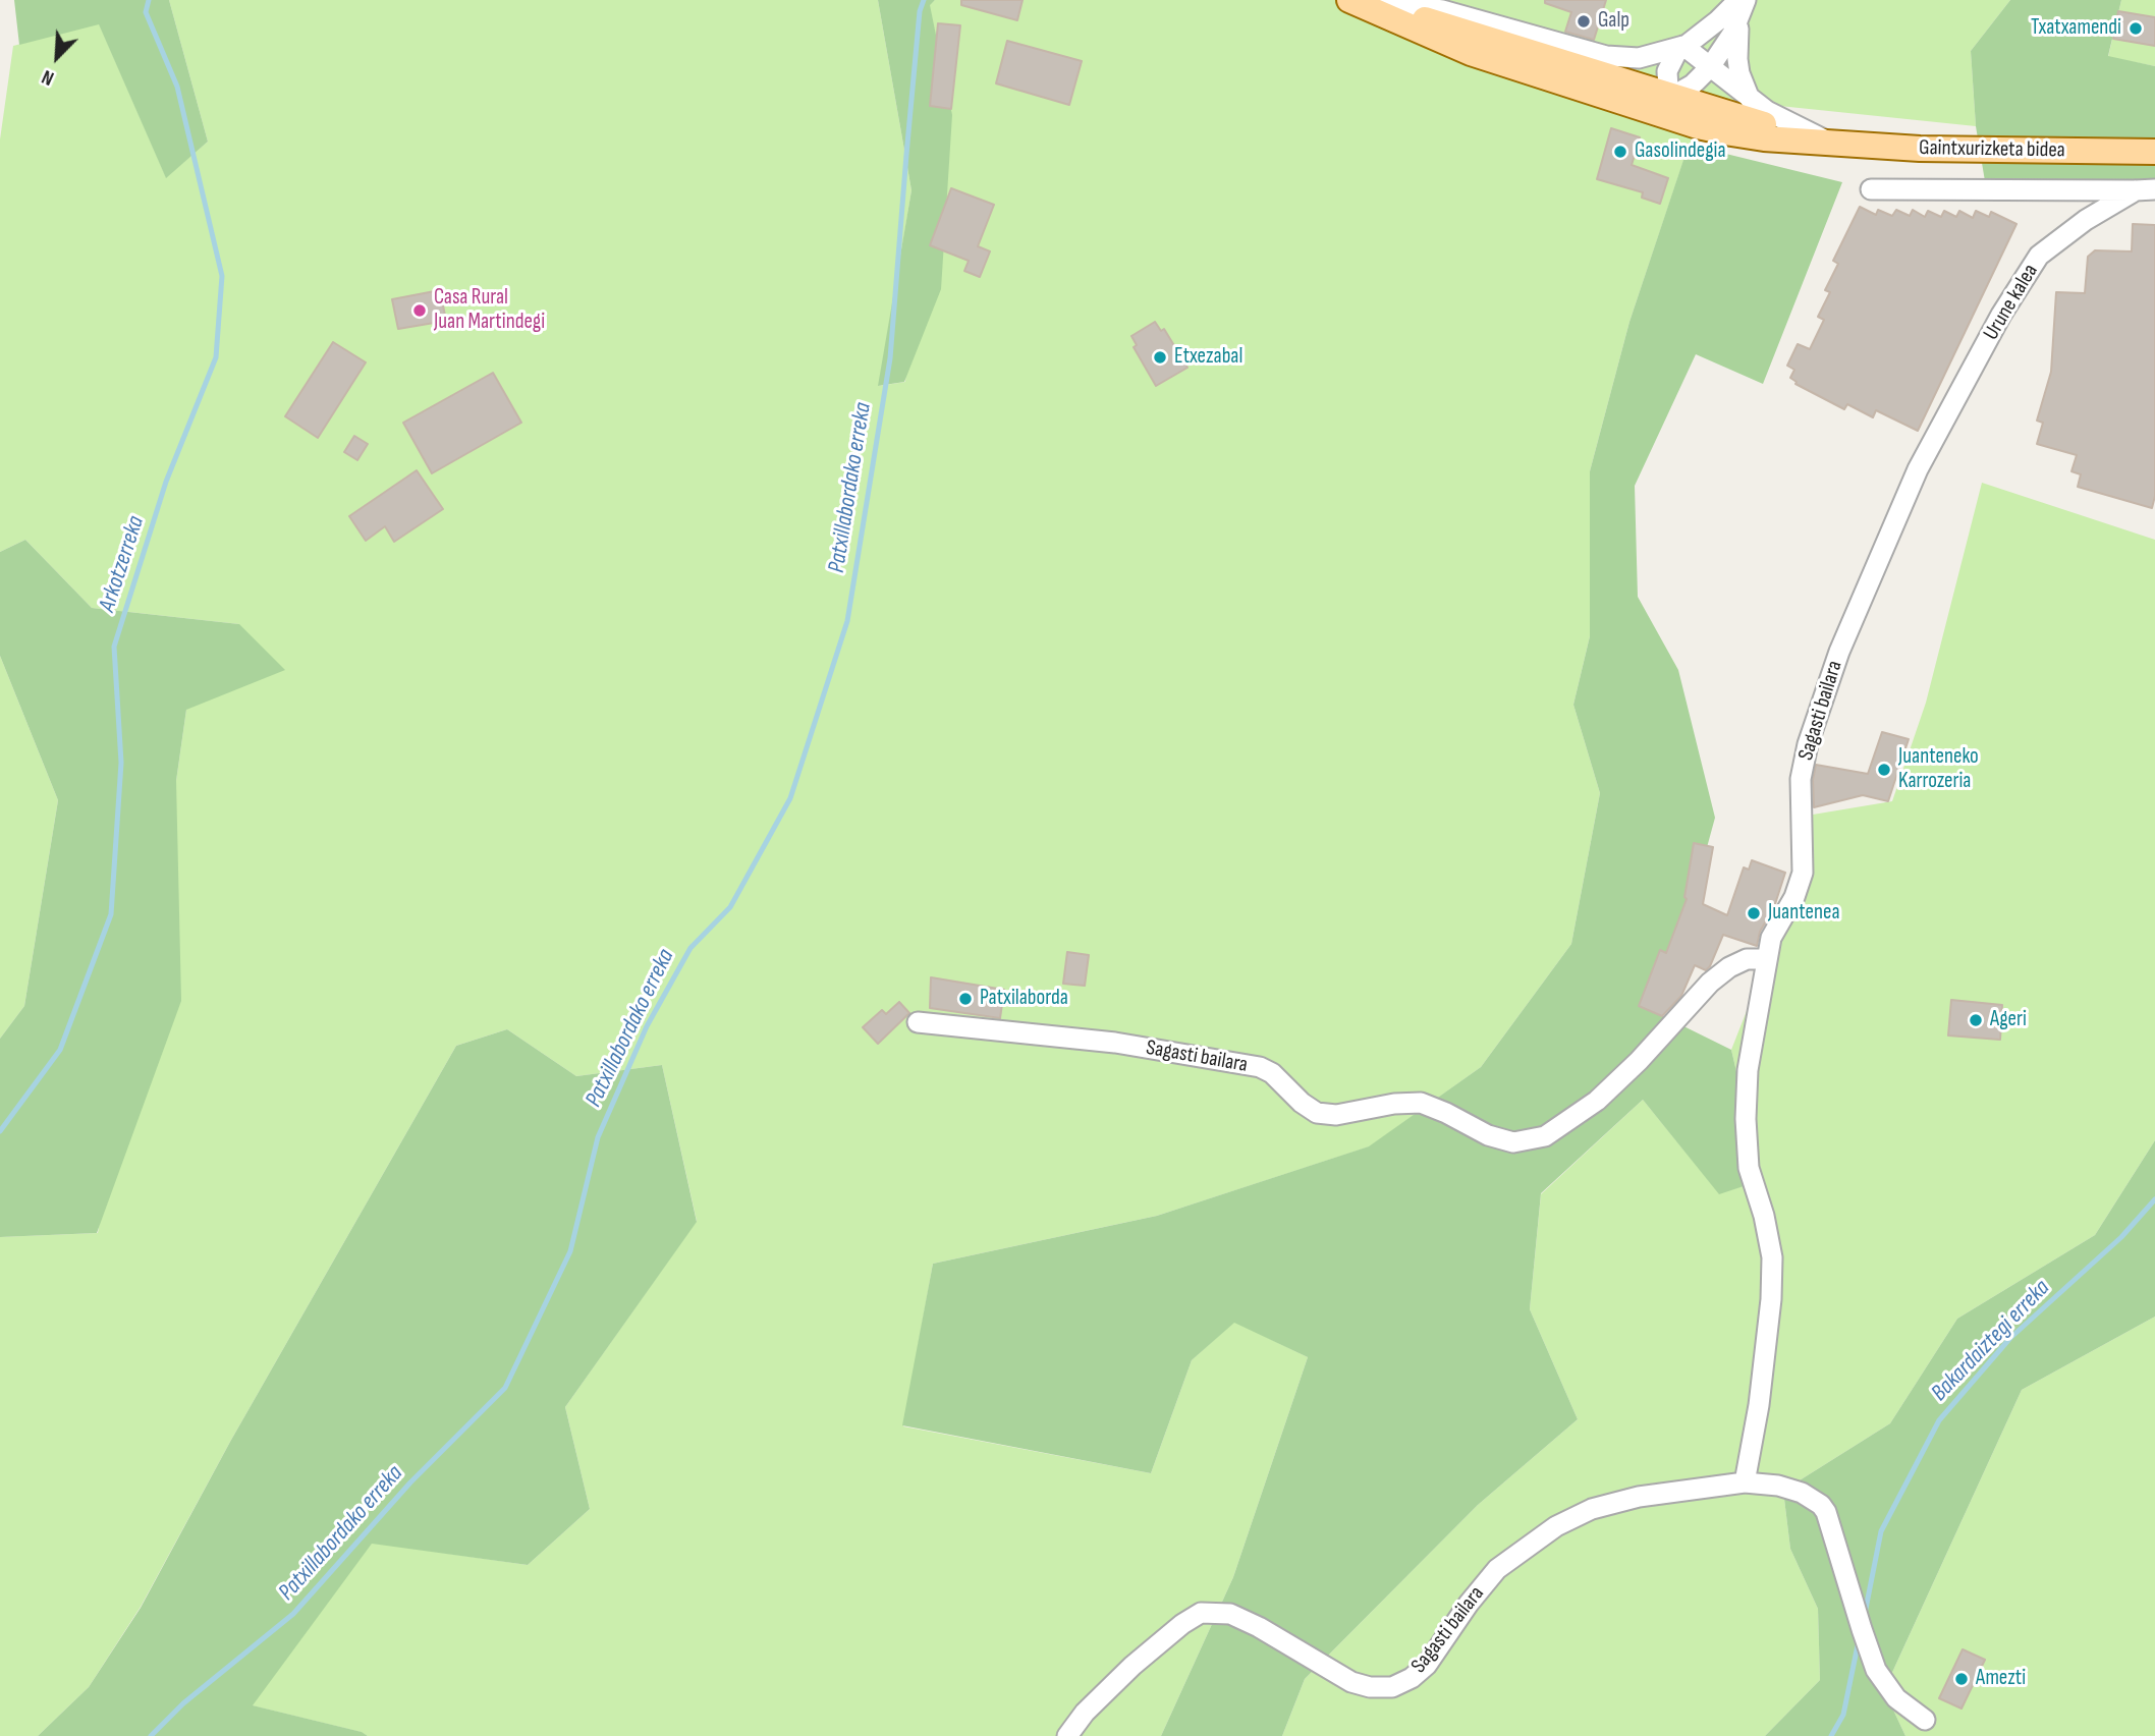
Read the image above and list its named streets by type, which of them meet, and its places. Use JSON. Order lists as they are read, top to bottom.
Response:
{
  "streets": {
    "main road": ["Gaintxurizketa bidea"],
    "street": ["Urune kalea", "Sagasti bailara"]
  },
  "crossings": [
    ["Urune kalea", "Sagasti bailara"]
  ],
  "water": ["Patxillabordako erreka", "Arkotzerreka", "Bakardaiztegi erreka"],
  "places": [
    "Galp",
    "Txatxamendi",
    "Gasolindegia",
    "Casa Rural Juan Martindegi",
    "Etxezabal",
    "Juanteneko Karrozeria",
    "Juantenea",
    "Patxilaborda",
    "Ageri",
    "Amezti"
  ],
  "north": "bottom left"
}
